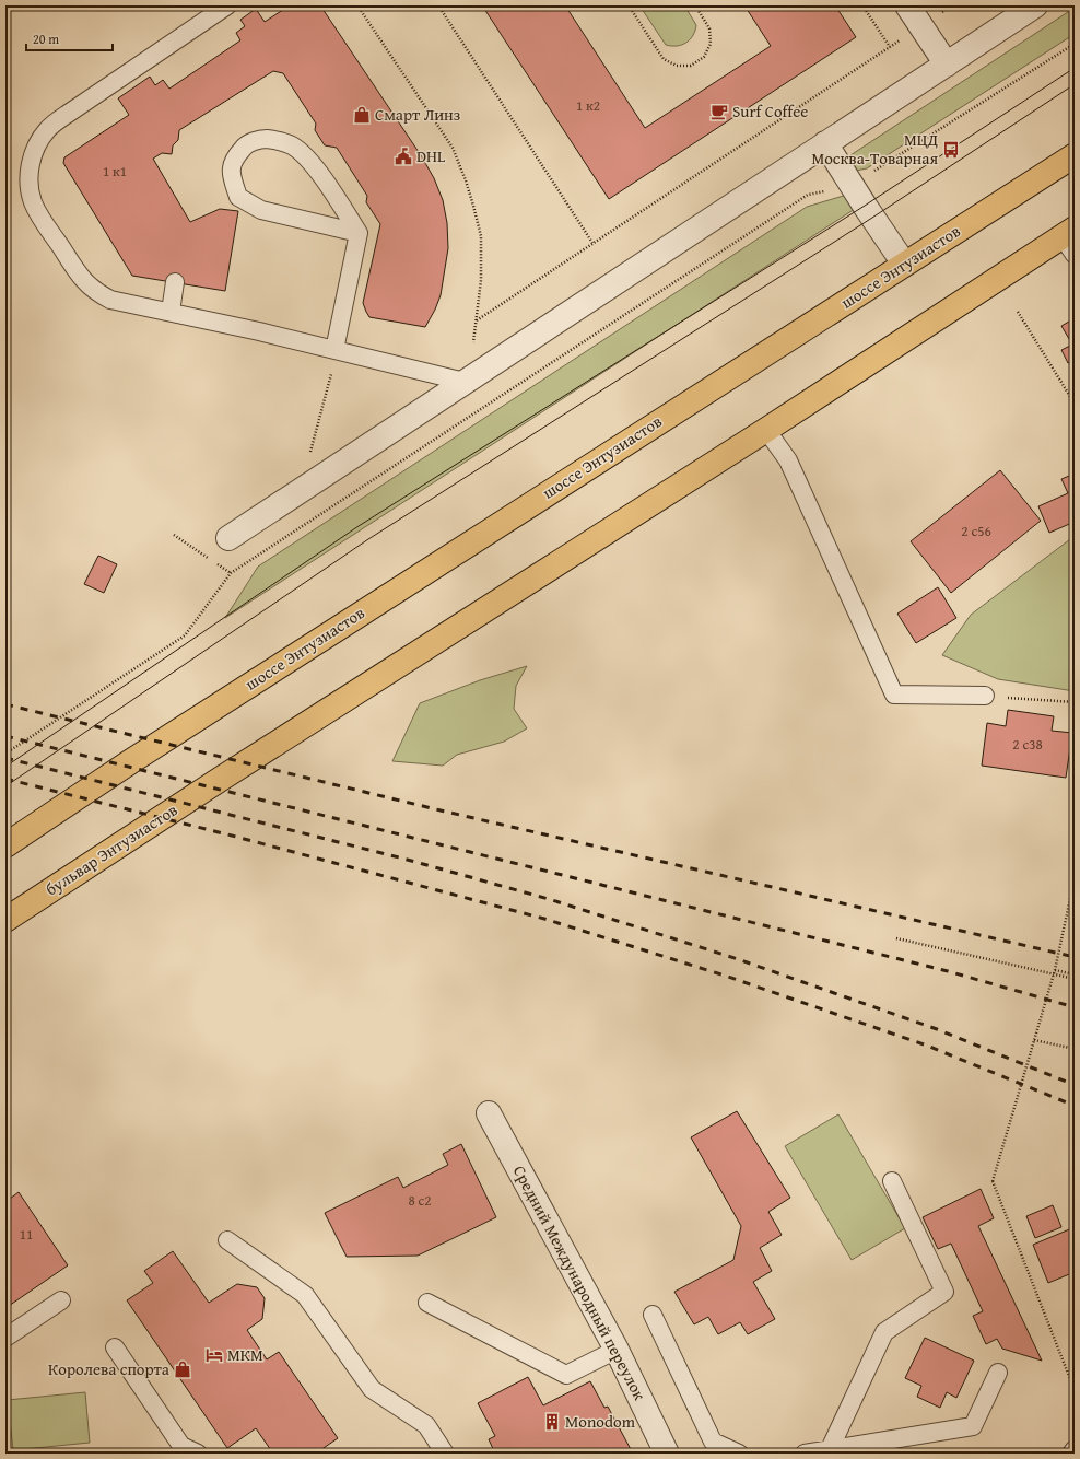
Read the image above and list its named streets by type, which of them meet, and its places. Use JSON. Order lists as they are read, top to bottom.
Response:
{
  "streets": {
    "main road": ["шоссе Энтузиастов", "бульвар Энтузиастов"],
    "street": ["Средний Международный переулок"]
  },
  "places": {
    "cafe": ["Surf Coffee"],
    "shop": ["Смарт Линз", "Королева спорта"],
    "bus stop": ["МЦД Москва-Товарная"],
    "public building": ["DHL"],
    "hotel": ["МКМ"],
    "building": ["Monodom"]
  },
  "house_numbers": [
    "1 к2",
    "1 к1",
    "2 с56",
    "2 с38",
    "8 с2",
    "11"
  ],
  "scale_bar": "20 m"
}
